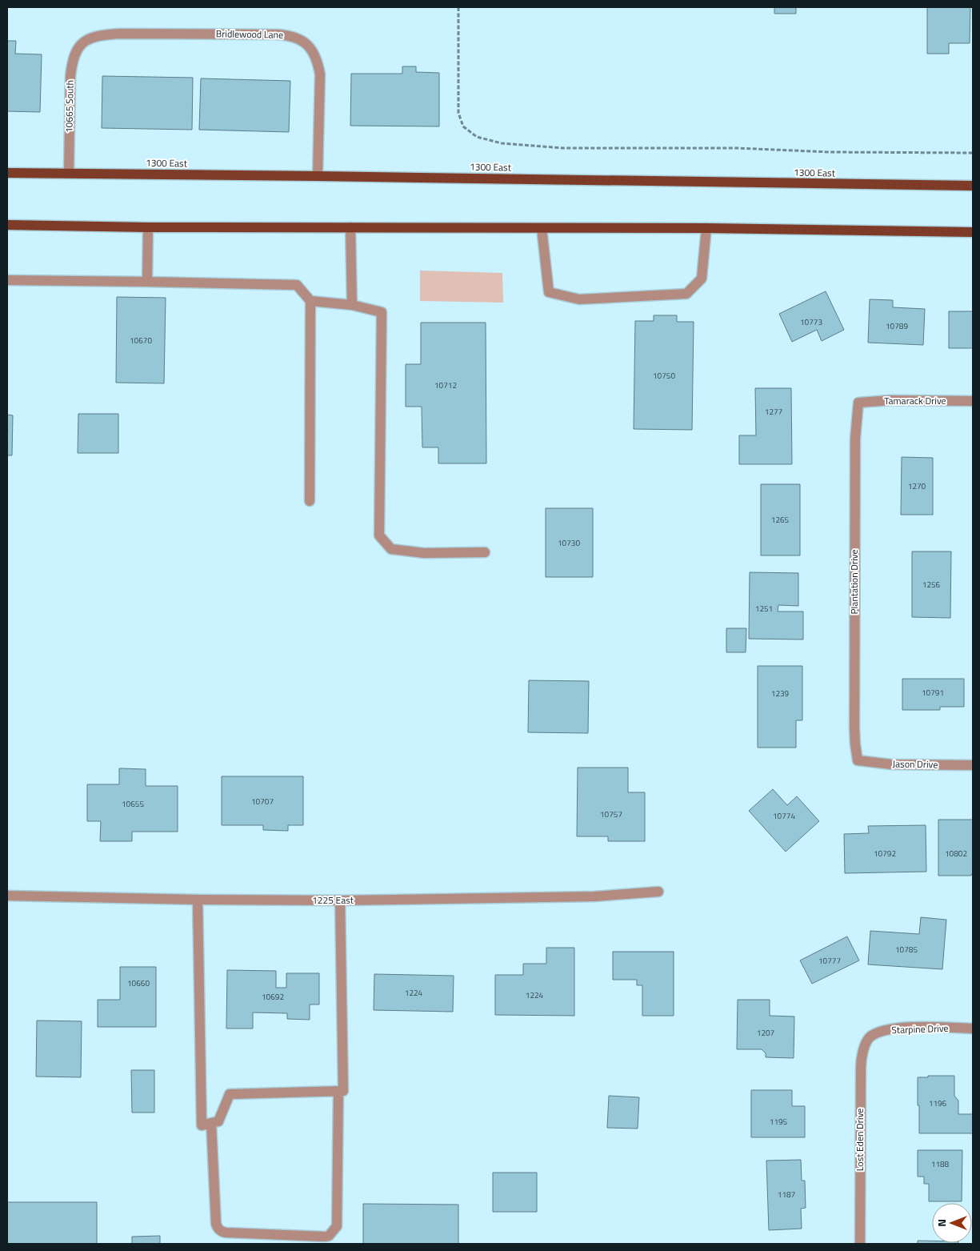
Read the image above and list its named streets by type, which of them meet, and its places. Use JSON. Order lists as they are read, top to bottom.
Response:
{
  "streets": {
    "main road": ["1300 East"],
    "street": [
      "Bridlewood Lane",
      "10665 South",
      "Tamarack Drive",
      "Plantation Drive",
      "Jason Drive",
      "1225 East",
      "Starpine Drive",
      "Lost Eden Drive"
    ]
  },
  "crossings": [
    ["Bridlewood Lane", "10665 South"],
    ["Bridlewood Lane", "1300 East"],
    ["10665 South", "1300 East"],
    ["Tamarack Drive", "Plantation Drive"],
    ["Plantation Drive", "Jason Drive"],
    ["Starpine Drive", "Lost Eden Drive"]
  ],
  "house_numbers": [
    "10773",
    "10789",
    "10670",
    "10750",
    "10712",
    "1277",
    "1270",
    "1265",
    "10730",
    "1256",
    "1251",
    "10791",
    "1239",
    "10707",
    "10655",
    "10757",
    "10774",
    "10792",
    "10802",
    "10785",
    "10777",
    "10660",
    "1224",
    "1224",
    "10692",
    "1207",
    "1196",
    "1195",
    "1188",
    "1187"
  ],
  "north": "left"
}
